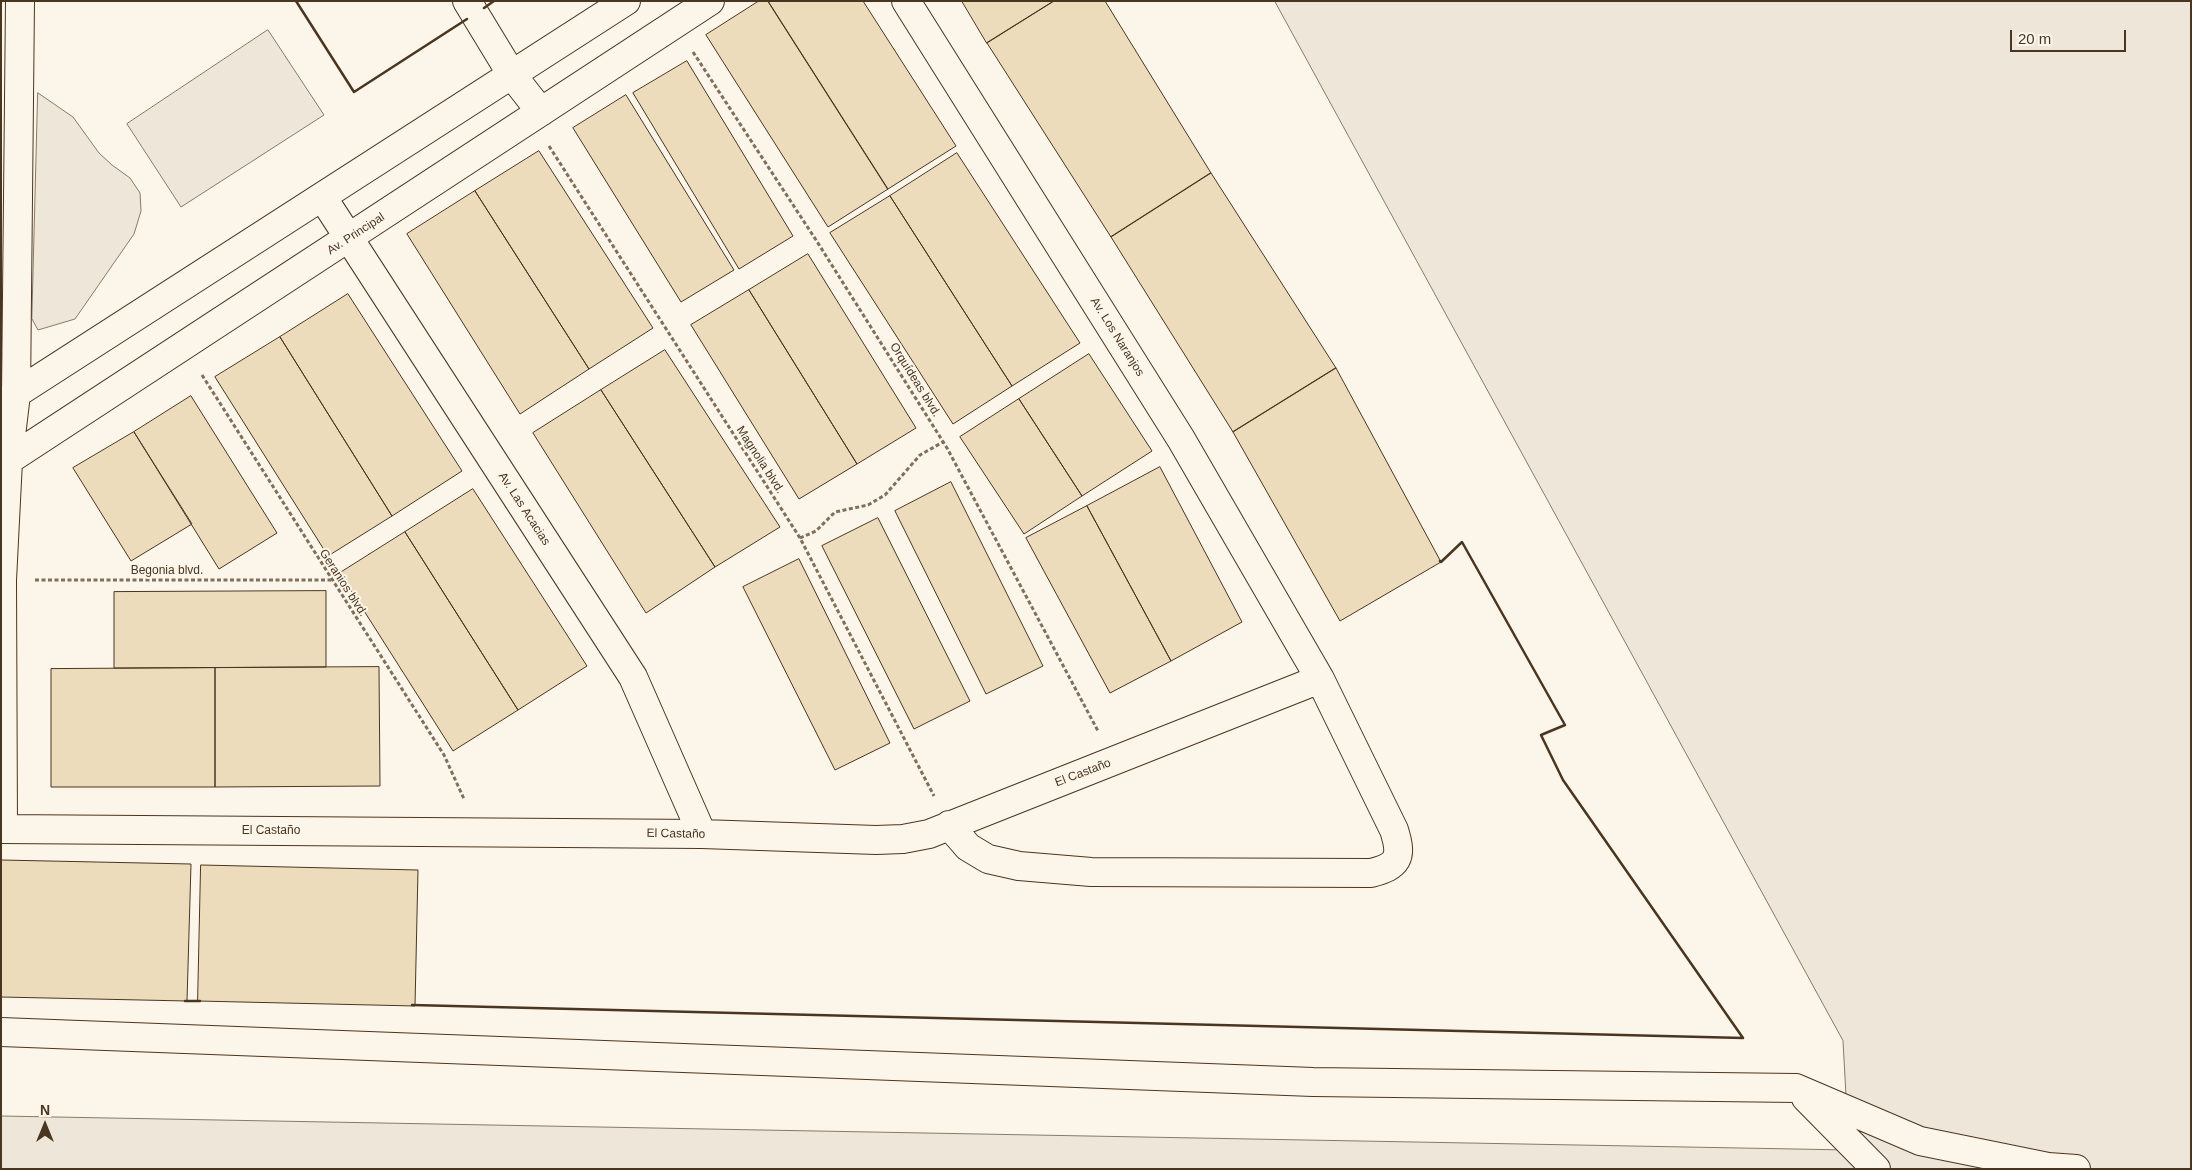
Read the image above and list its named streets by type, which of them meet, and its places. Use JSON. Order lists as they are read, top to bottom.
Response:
{
  "streets": {
    "street": [
      "Av. Principal",
      "Av. Los Naranjos",
      "Av. Las Acacias",
      "El Castaño"
    ],
    "path": [
      "Orquídeas blvd.",
      "Magnolia blvd.",
      "Begonia blvd.",
      "Geranios blvd."
    ]
  },
  "crossings": [
    ["Av. Principal", "Orquídeas blvd."],
    ["Av. Principal", "Magnolia blvd."],
    ["Av. Principal", "Av. Las Acacias"],
    ["Av. Principal", "Geranios blvd."],
    ["Av. Los Naranjos", "Magnolia blvd."],
    ["Av. Los Naranjos", "El Castaño"],
    ["Orquídeas blvd.", "El Castaño"],
    ["Magnolia blvd.", "El Castaño"],
    ["Av. Las Acacias", "El Castaño"],
    ["Begonia blvd.", "Geranios blvd."],
    ["Geranios blvd.", "El Castaño"]
  ],
  "scale_bar": "20 m",
  "north": "top"
}
